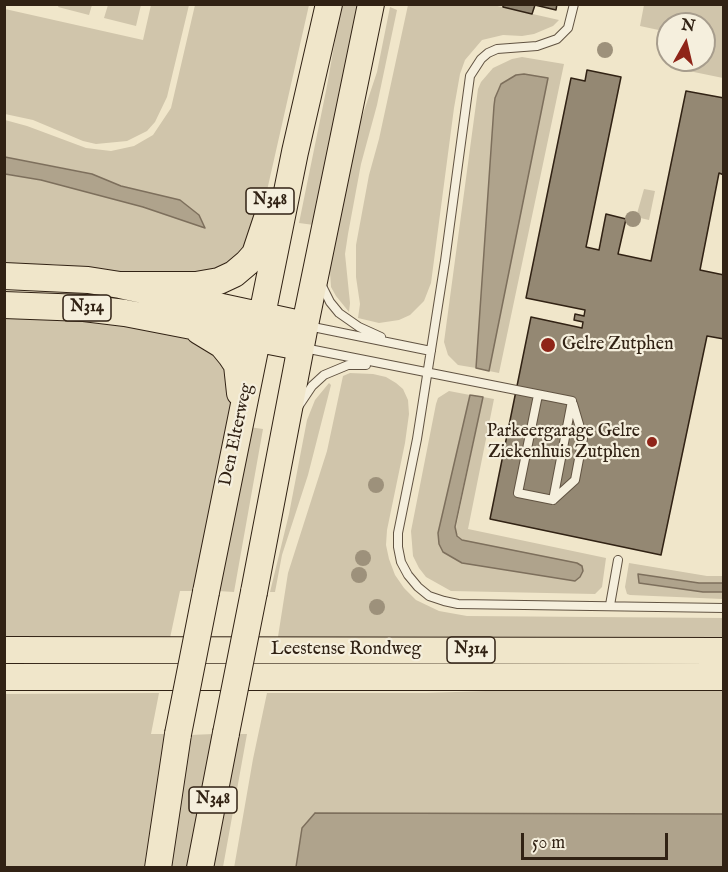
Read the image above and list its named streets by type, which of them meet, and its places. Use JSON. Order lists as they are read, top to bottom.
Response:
{
  "streets": {
    "main road": [
      "N348",
      "N314",
      "Den Elterweg",
      "Leestense Rondweg"
    ]
  },
  "crossings": [
    ["N348", "N314"],
    ["N348", "Den Elterweg"],
    ["N314", "Den Elterweg"]
  ],
  "places": ["Gelre Zutphen", "Parkeergarage Gelre Ziekenhuis Zutphen"],
  "scale_bar": "50 m",
  "north": "top"
}
